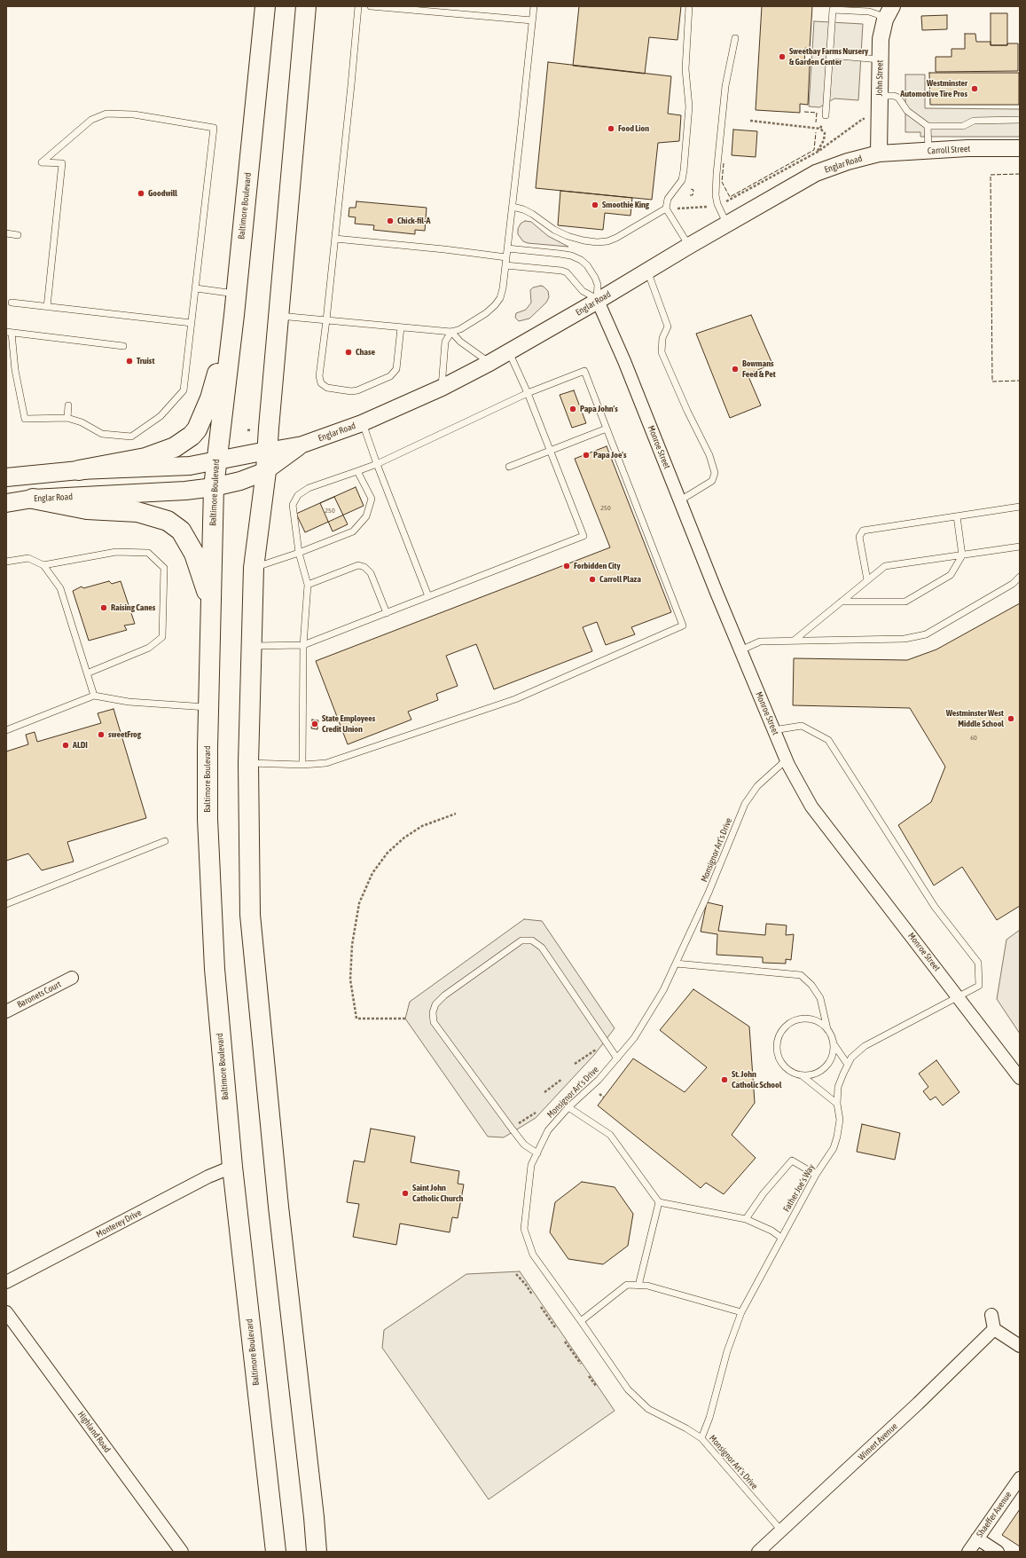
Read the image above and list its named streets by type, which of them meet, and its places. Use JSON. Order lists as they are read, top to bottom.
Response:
{
  "streets": {
    "highway": ["Baltimore Boulevard"],
    "main road": ["Englar Road"],
    "street": [
      "John Street",
      "Carroll Street",
      "Monroe Street",
      "Baronets Court",
      "Monterey Drive",
      "Highland Road",
      "Wimert Avenue",
      "Shaeffer Avenue"
    ],
    "lane": ["Monsignor Art’s Drive", "Father Joe’s Way"]
  },
  "crossings": [
    ["John Street", "Carroll Street"],
    ["John Street", "Englar Road"],
    ["Carroll Street", "Englar Road"],
    ["Englar Road", "Baltimore Boulevard"],
    ["Englar Road", "Monroe Street"],
    ["Baltimore Boulevard", "Monterey Drive"],
    ["Monroe Street", "Monsignor Art’s Drive"],
    ["Monroe Street", "Father Joe’s Way"],
    ["Monsignor Art’s Drive", "Father Joe’s Way"],
    ["Monsignor Art’s Drive", "Wimert Avenue"]
  ],
  "places": [
    "Sweetbay Farms Nursery & Garden Center",
    "Westminster Automotive Tire Pros",
    "Food Lion",
    "Goodwill",
    "Smoothie King",
    "Chick-fil-A",
    "Chase",
    "Truist",
    "Bowmans Feed & Pet",
    "Papa John's",
    "Papa Joe's",
    "Forbidden City",
    "Carroll Plaza",
    "Raising Canes",
    "Westminster West Middle School",
    "State Employees Credit Union",
    "sweetFrog",
    "ALDI",
    "St. John Catholic School",
    "Saint John Catholic Church"
  ],
  "house_numbers": ["250", "250", "60"]
}
